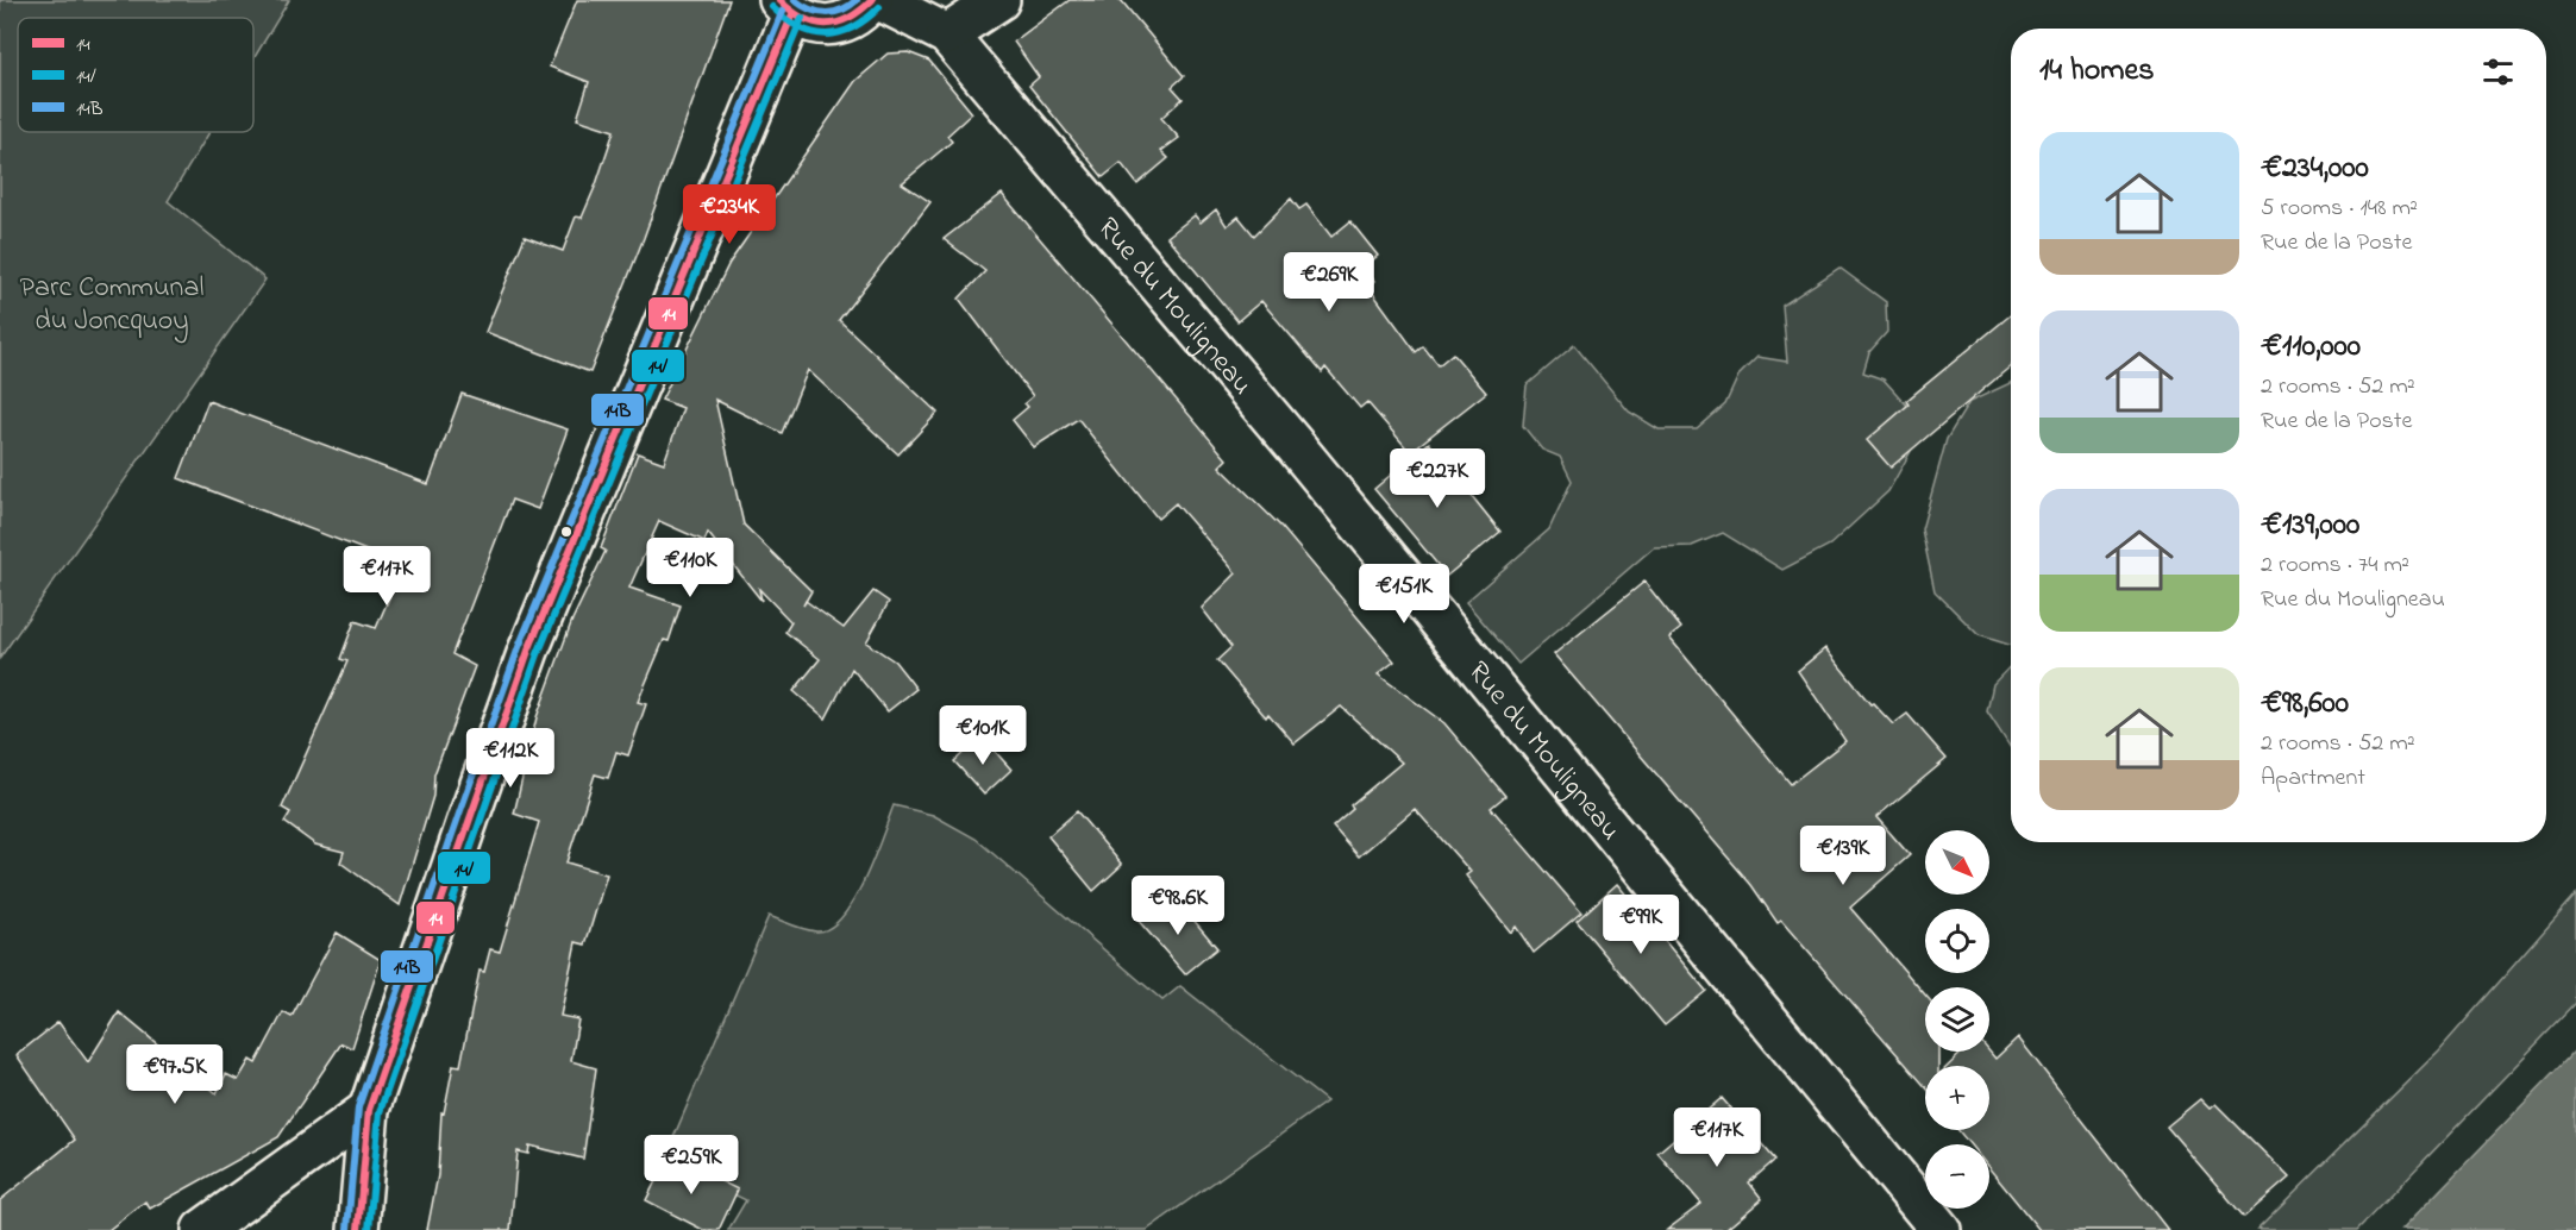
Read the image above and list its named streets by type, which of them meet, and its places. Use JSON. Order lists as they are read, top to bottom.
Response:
{
  "streets": {
    "street": ["Rue du Mouligneau"]
  },
  "parks": ["Parc Communal du Joncquoy"],
  "lines": ["transit line 14", "transit line 14B", "transit line 14/"],
  "legend": ["14", "14/", "14B"],
  "north": "bottom right",
  "page": {
    "heading": "14 homes",
    "list": [
      {
        "name": "€234,000",
        "note": "5 rooms · 148 m² · Rue de la Poste"
      },
      {
        "name": "€110,000",
        "note": "2 rooms · 52 m² · Rue de la Poste"
      },
      {
        "name": "€139,000",
        "note": "2 rooms · 74 m² · Rue du Mouligneau"
      },
      {
        "name": "€98,600",
        "note": "2 rooms · 52 m² · Apartment"
      }
    ],
    "price": [
      "€234K",
      "€269K",
      "€227K",
      "€110K",
      "€117K",
      "€151K",
      "€101K",
      "€112K",
      "€139K",
      "€98.6K",
      "€99K",
      "€97.5K",
      "€117K",
      "€259K"
    ],
    "map_buttons": ["+", "−"]
  }
}
